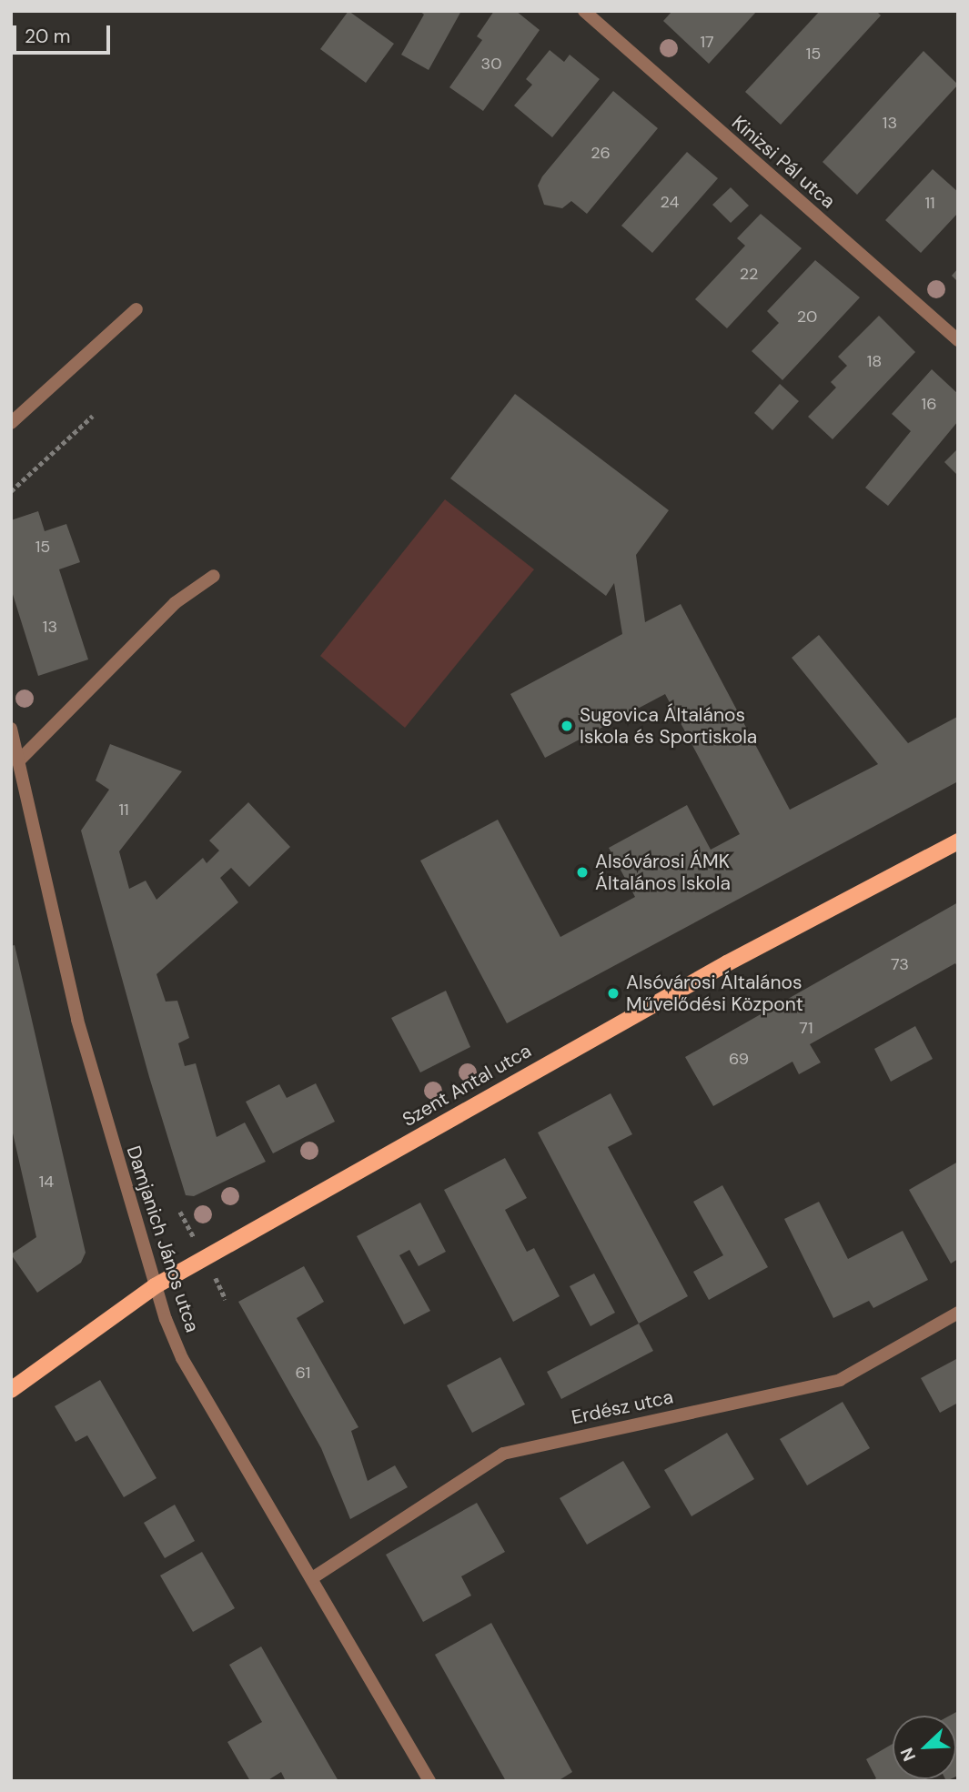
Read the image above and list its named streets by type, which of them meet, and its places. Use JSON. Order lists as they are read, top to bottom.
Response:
{
  "streets": {
    "main road": ["Szent Antal utca"],
    "street": ["Kinizsi Pál utca", "Damjanich János utca", "Erdész utca"]
  },
  "crossings": [
    ["Szent Antal utca", "Damjanich János utca"],
    ["Damjanich János utca", "Erdész utca"]
  ],
  "places": ["Sugovica Általános Iskola és Sportiskola", "Alsóvárosi ÁMK Általános Iskola", "Alsóvárosi Általános Művelődési Központ"],
  "house_numbers": [
    "17",
    "15",
    "30",
    "13",
    "26",
    "24",
    "11",
    "22",
    "20",
    "18",
    "16",
    "15",
    "13",
    "11",
    "73",
    "71",
    "69",
    "14",
    "61"
  ],
  "scale_bar": "20 m",
  "north": "bottom left"
}
